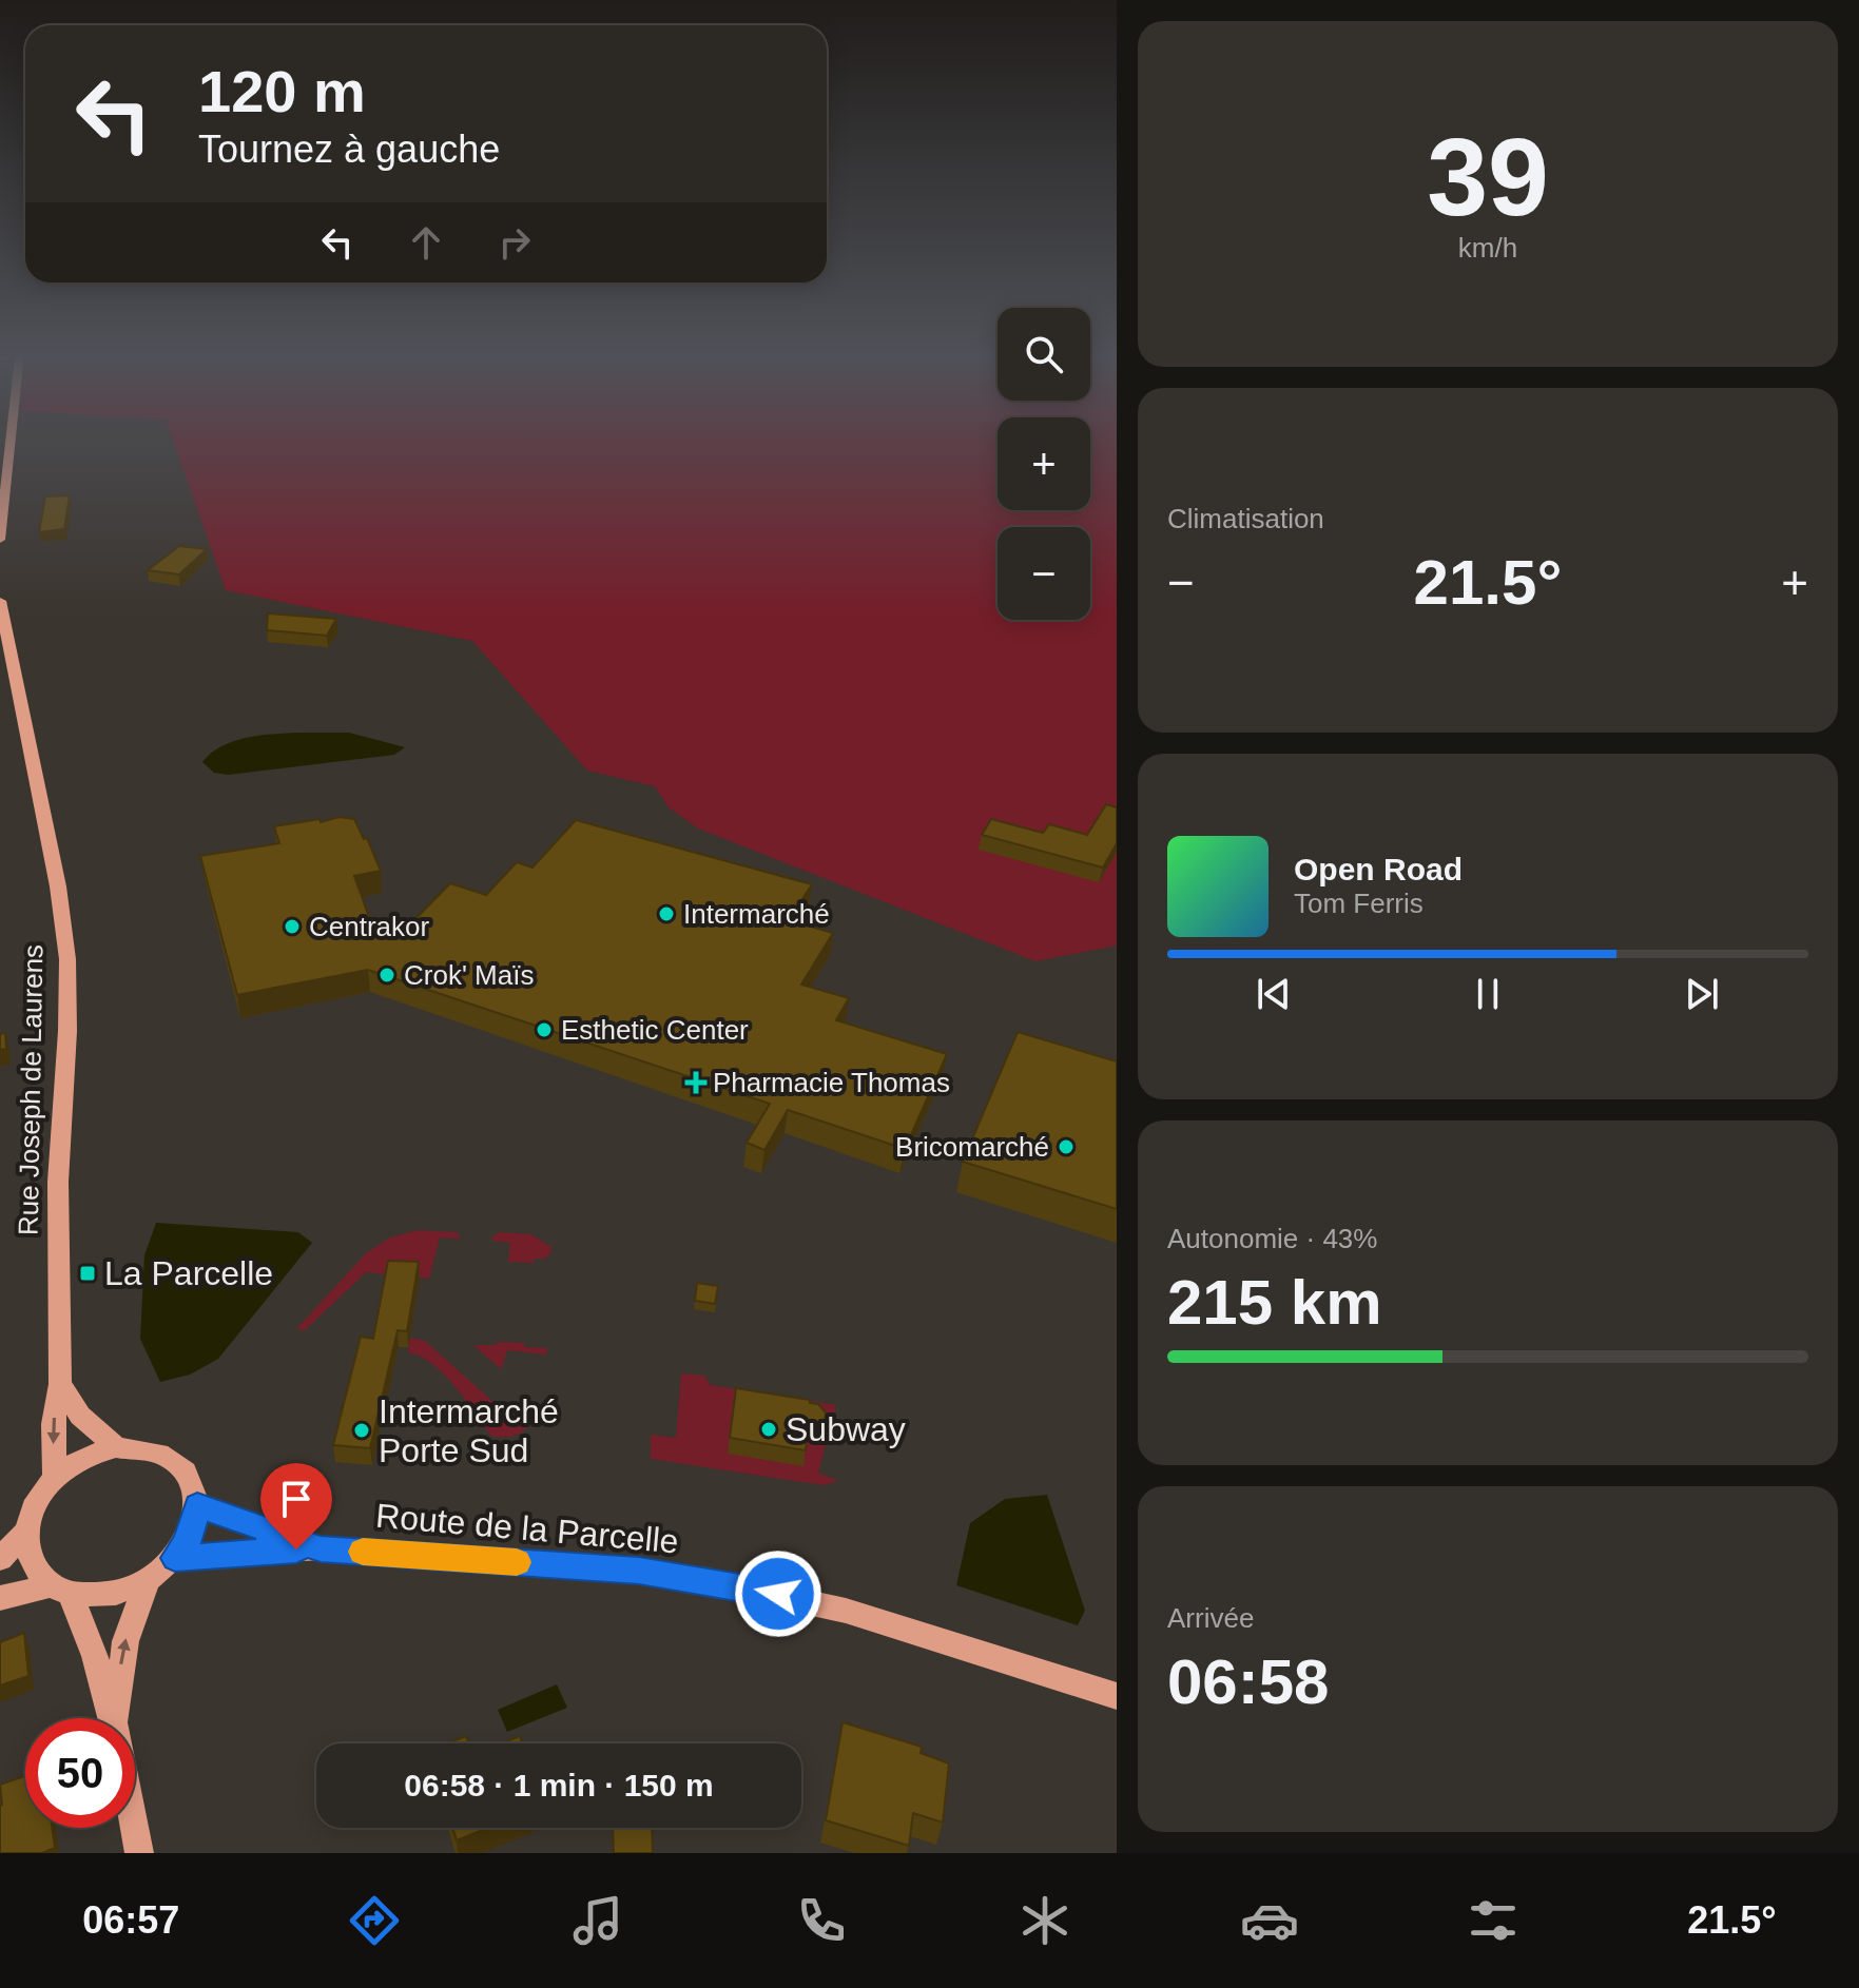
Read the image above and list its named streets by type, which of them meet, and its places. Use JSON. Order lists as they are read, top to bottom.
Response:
{
  "streets": {
    "main road": ["Rue Joseph de Laurens", "Route de la Parcelle"]
  },
  "crossings": [
    ["Rue Joseph de Laurens", "Route de la Parcelle"]
  ],
  "places": {
    "other": [
      "Intermarché",
      "Centrakor",
      "Crok' Maïs",
      "Esthetic Center",
      "Bricomarché",
      "Subway",
      "Intermarché Porte Sud"
    ],
    "health": ["Pharmacie Thomas"],
    "transit": ["La Parcelle"]
  },
  "page": {
    "tile": [
      ["39", "km/h"],
      "Climatisation",
      ["Autonomie · 43%", "215 km"],
      ["Arrivée", "06:58"]
    ],
    "turn": ["120 m", "Tournez à gauche"],
    "map_buttons": ["+", "−"],
    "heat": ["−", "21.5°", "+"],
    "song": ["Open Road", "Tom Ferris"],
    "limit": "50",
    "trip": "06:58 · 1 min · 150 m",
    "tabs": ["06:57", "21.5°"]
  }
}
